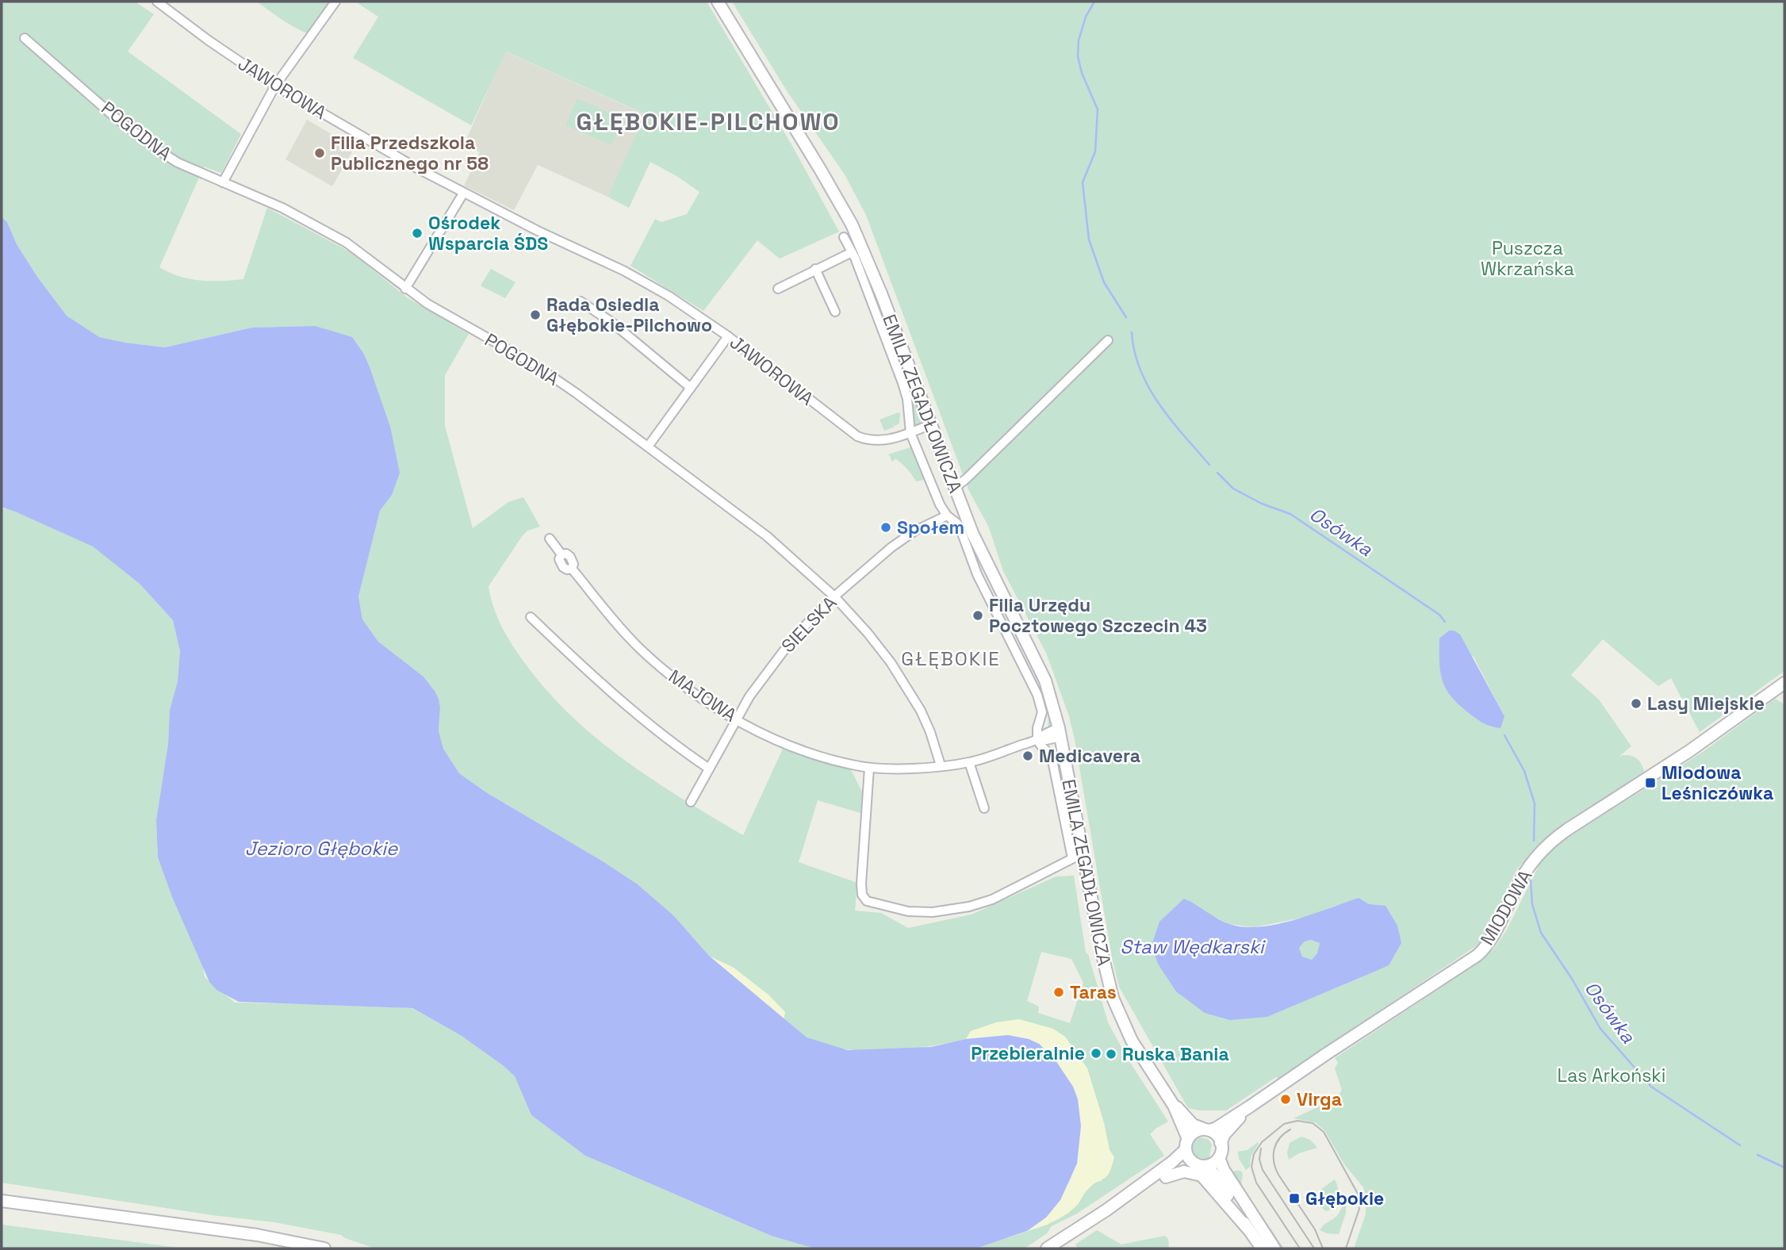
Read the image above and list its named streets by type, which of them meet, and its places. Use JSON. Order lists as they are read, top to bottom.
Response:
{
  "streets": {
    "main road": ["EMILA ZEGADŁOWICZA", "MIODOWA"],
    "street": [
      "JAWOROWA",
      "POGODNA",
      "SIELSKA",
      "MAJOWA"
    ]
  },
  "crossings": [
    ["JAWOROWA", "EMILA ZEGADŁOWICZA"],
    ["POGODNA", "SIELSKA"],
    ["POGODNA", "MAJOWA"],
    ["EMILA ZEGADŁOWICZA", "MAJOWA"],
    ["EMILA ZEGADŁOWICZA", "MIODOWA"],
    ["SIELSKA", "MAJOWA"]
  ],
  "districts": ["GŁĘBOKIE-PILCHOWO", "GŁĘBOKIE"],
  "water": ["Osówka", "Jezioro Głębokie", "Staw Wędkarski"],
  "parks": ["Puszcza Wkrzańska", "Las Arkoński"],
  "places": {
    "other": [
      "Filia Przedszkola Publicznego nr 58",
      "Ośrodek Wsparcia ŚDS",
      "Rada Osiedla Głębokie-Pilchowo",
      "Społem",
      "Filia Urzędu Pocztowego Szczecin 43",
      "Lasy Miejskie",
      "Medicavera",
      "Taras",
      "Przebieralnie",
      "Ruska Bania",
      "Virga"
    ],
    "transit": ["Miodowa Leśniczówka", "Głębokie"]
  }
}
